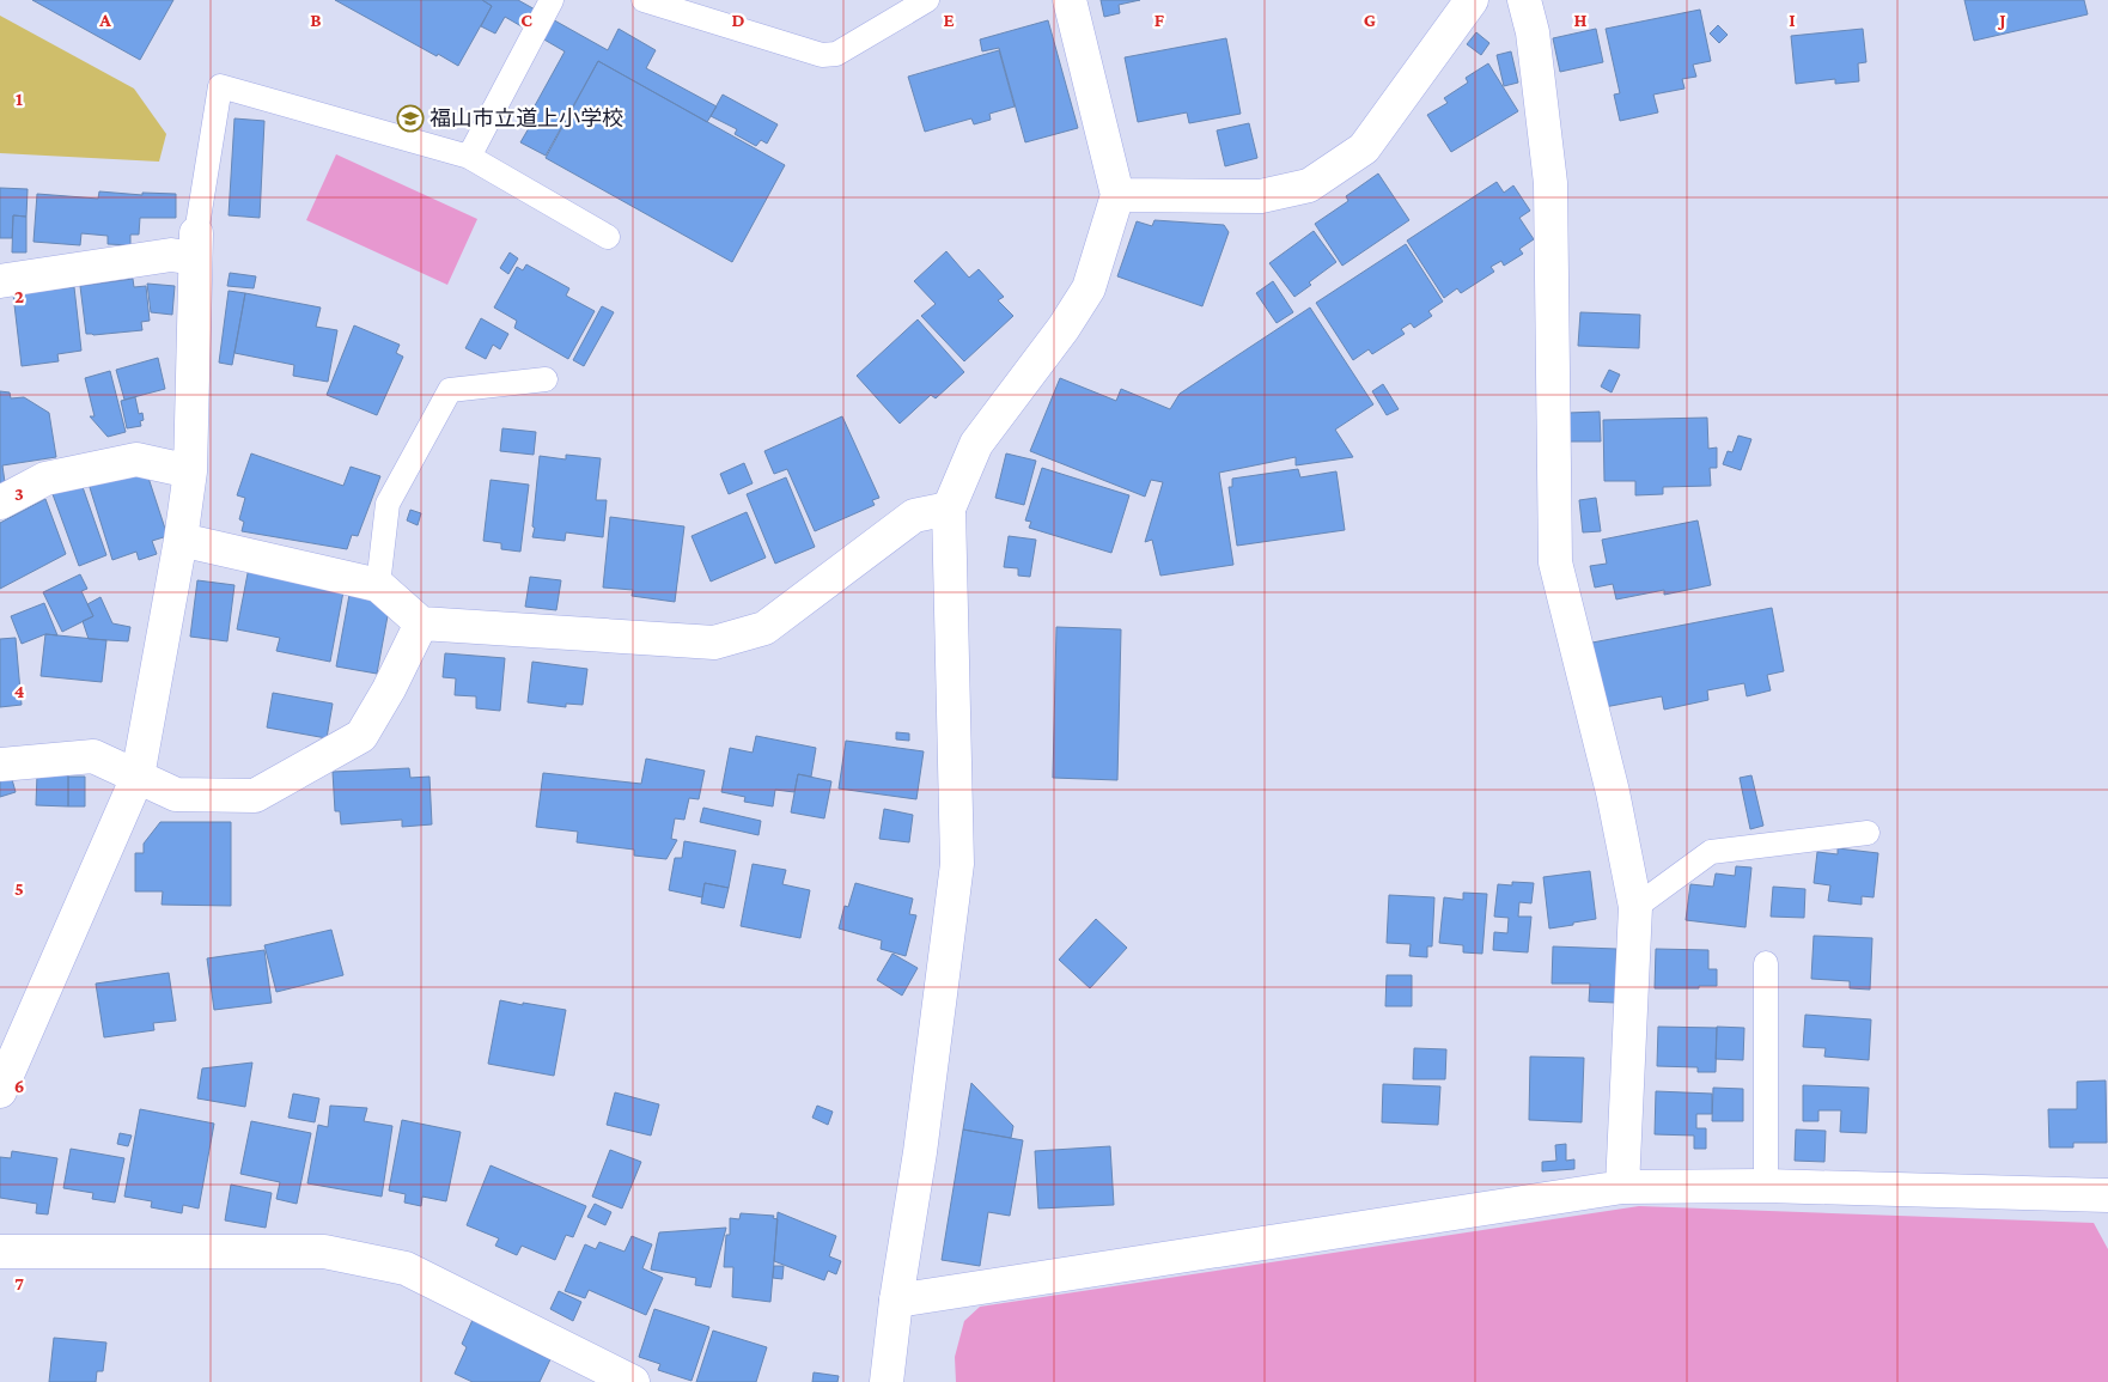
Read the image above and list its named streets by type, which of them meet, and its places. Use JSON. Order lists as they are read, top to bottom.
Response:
{
  "places": {
    "school or university": ["福山市立道上小学校"]
  },
  "grid": {
    "columns": [
      "A",
      "B",
      "C",
      "D",
      "E",
      "F",
      "G",
      "H",
      "I",
      "J"
    ],
    "rows": [
      "1",
      "2",
      "3",
      "4",
      "5",
      "6",
      "7"
    ]
  }
}
